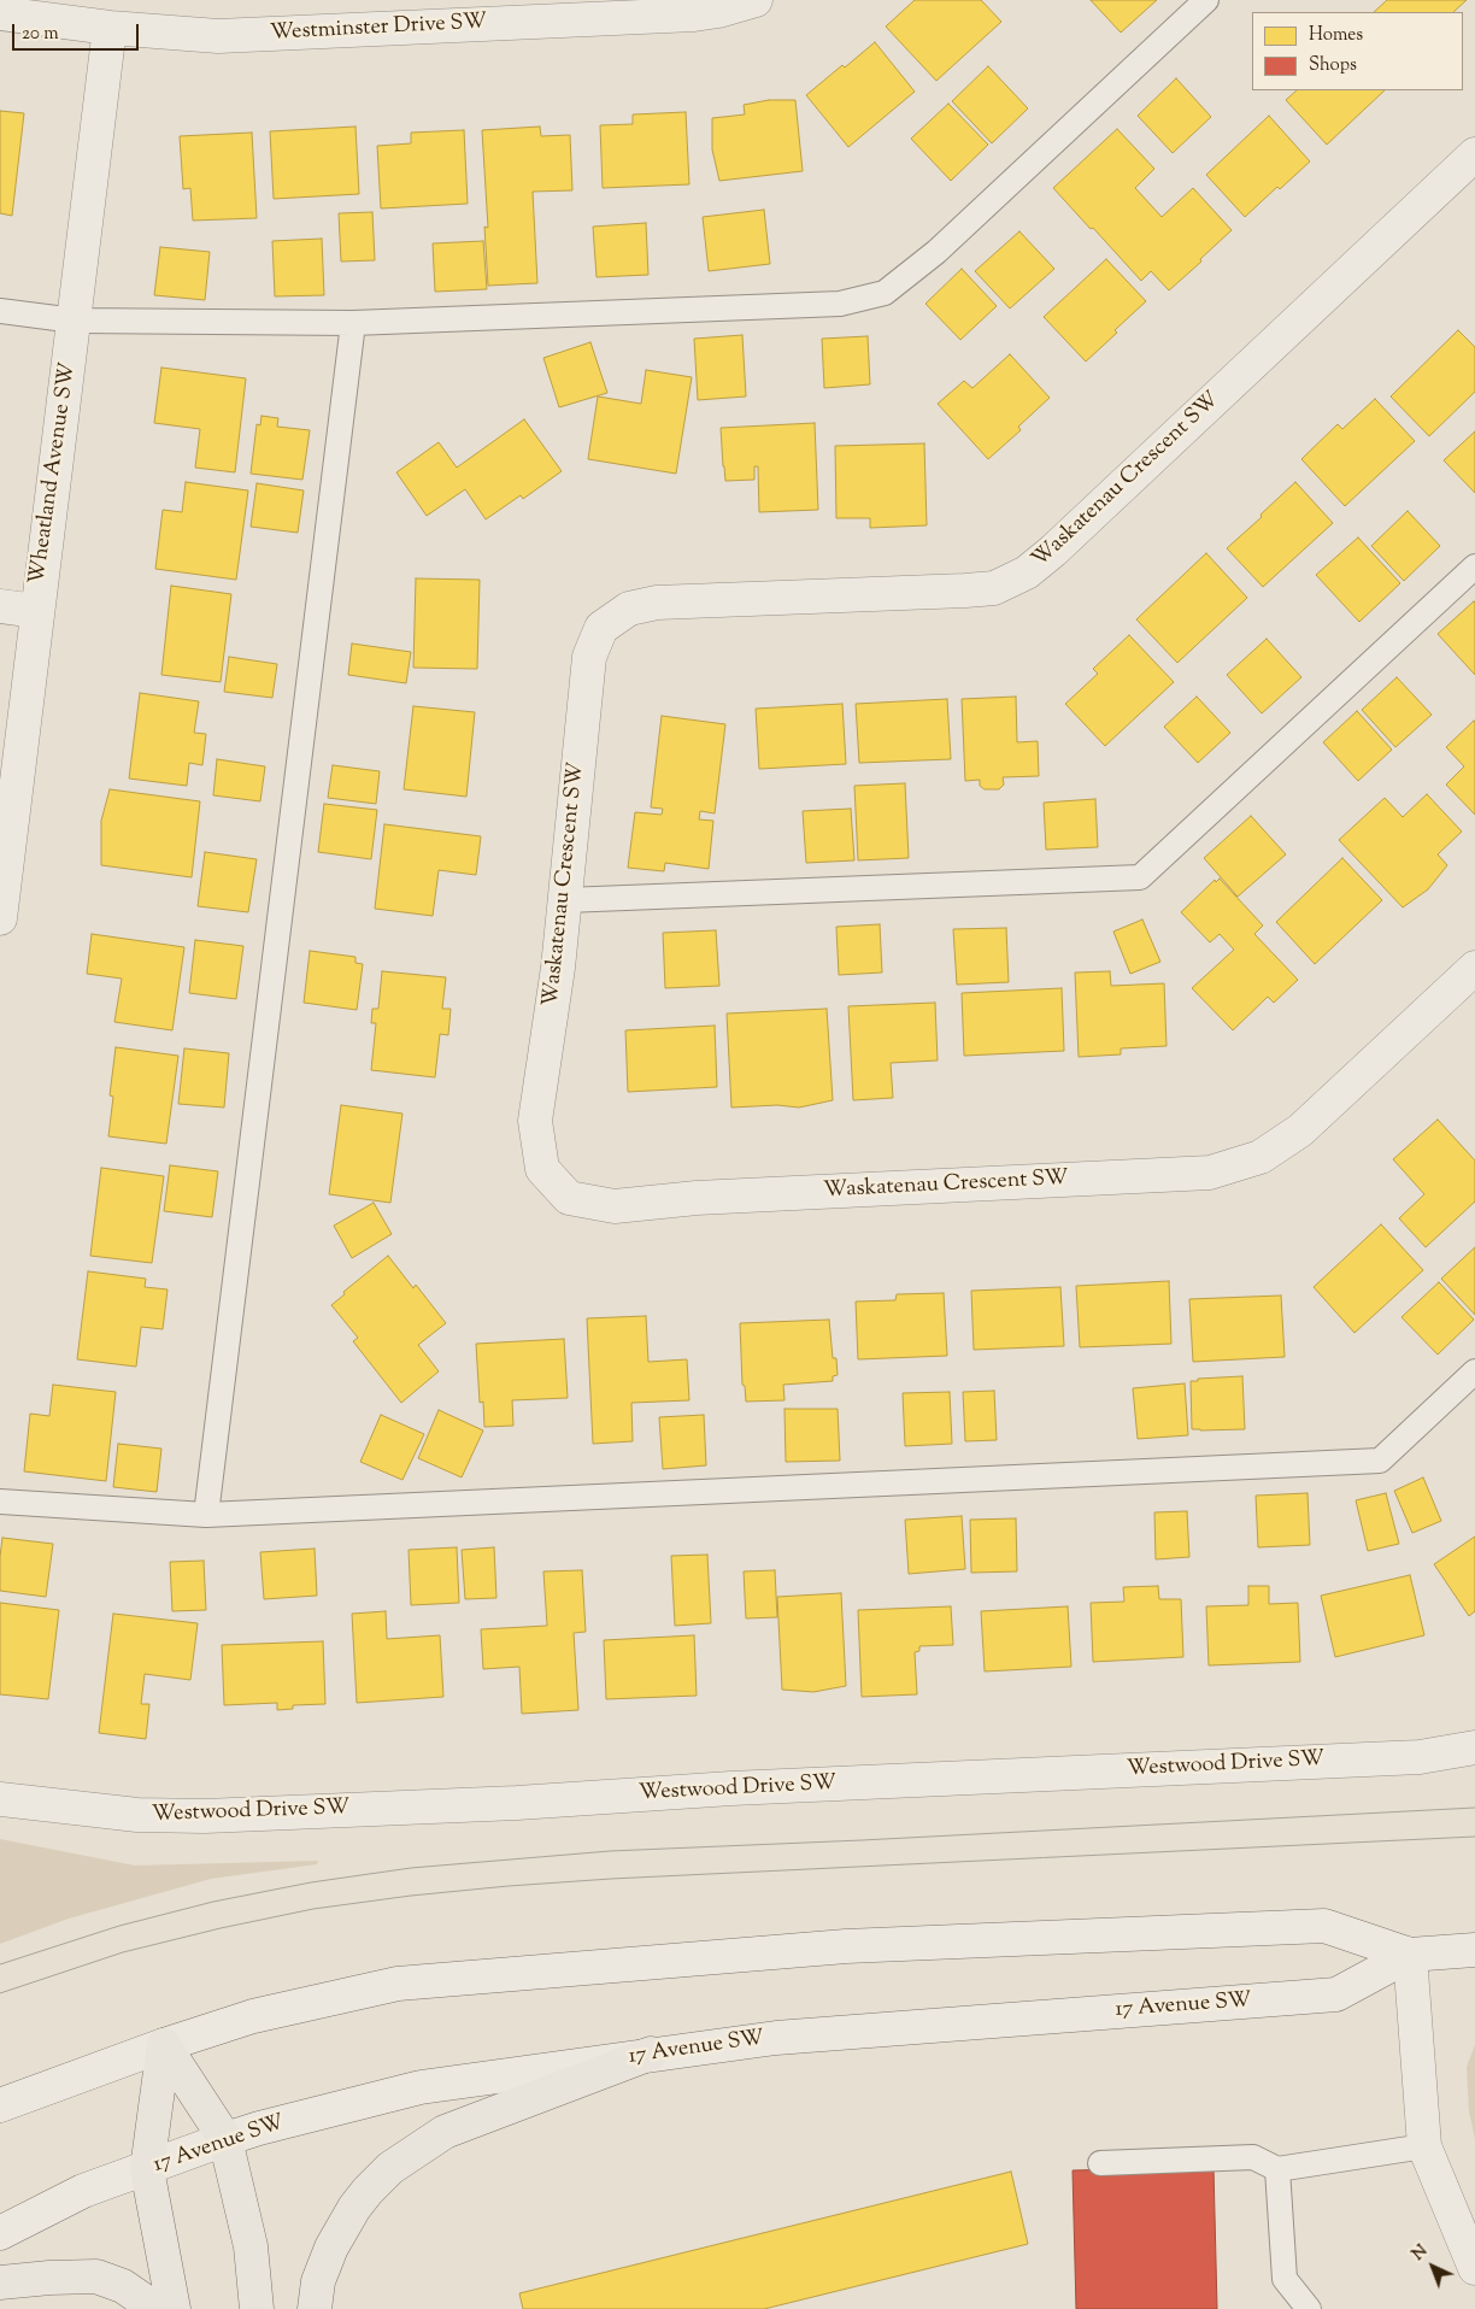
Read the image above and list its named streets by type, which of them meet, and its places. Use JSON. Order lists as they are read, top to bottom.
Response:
{
  "streets": {
    "street": [
      "Westminster Drive SW",
      "Wheatland Avenue SW",
      "Waskatenau Crescent SW",
      "Westwood Drive SW",
      "17 Avenue SW"
    ]
  },
  "crossings": [
    ["Westminster Drive SW", "Wheatland Avenue SW"]
  ],
  "legend": ["Homes", "Shops"],
  "scale_bar": "20 m",
  "north": "top left"
}
